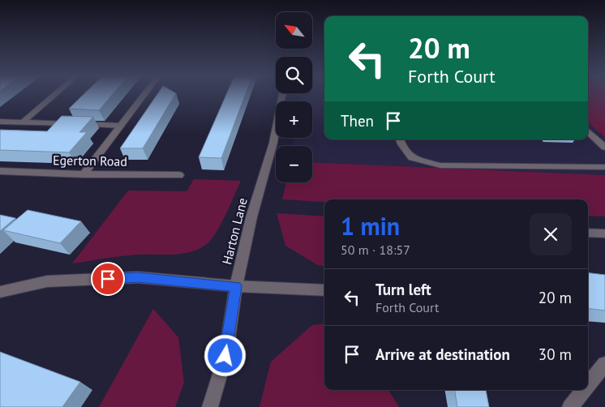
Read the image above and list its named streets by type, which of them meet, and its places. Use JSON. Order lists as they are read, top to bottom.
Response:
{
  "streets": {
    "street": ["Egerton Road", "Harton Lane"]
  },
  "north": "top left",
  "page": {
    "map_buttons": ["+", "−"],
    "turn": ["20 m", "Forth Court"],
    "then": "Then",
    "heading": ["1 min", "50 m · 18:57"],
    "list": [
      {
        "name": "Turn left",
        "note": "Forth Court",
        "value": "20 m"
      },
      {
        "name": "Arrive at destination",
        "value": "30 m"
      }
    ]
  }
}
